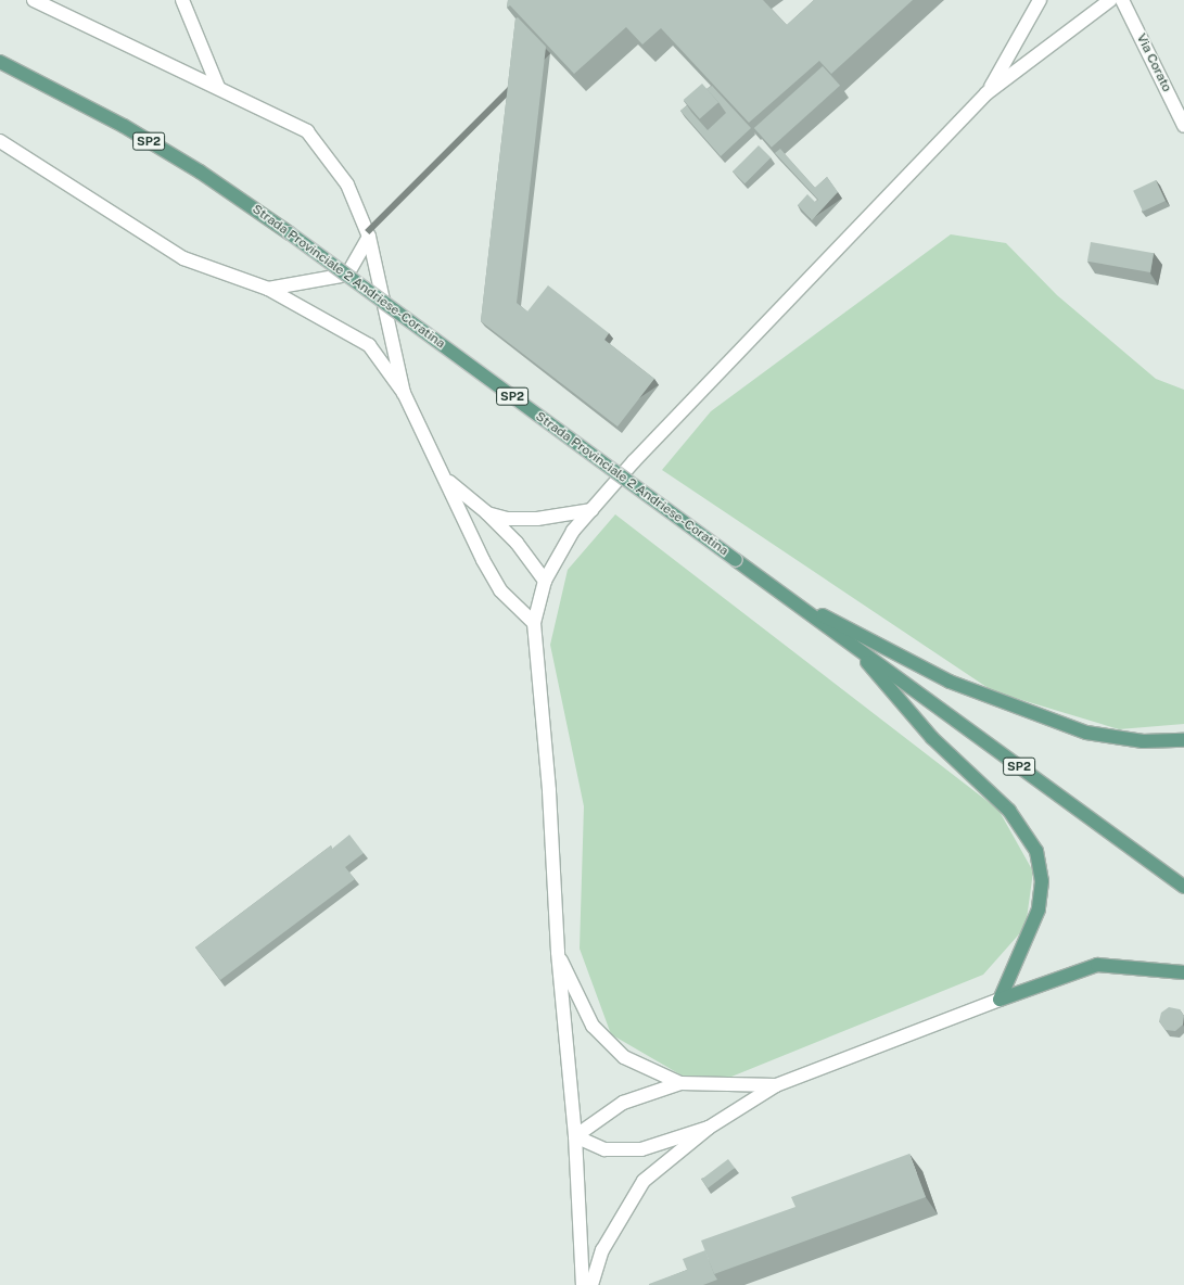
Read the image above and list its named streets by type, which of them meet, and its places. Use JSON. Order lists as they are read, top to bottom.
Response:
{
  "streets": {
    "main road": ["Via Corato", "SP2", "Strada Provinciale 2 Andriese-Coratina"]
  }
}
